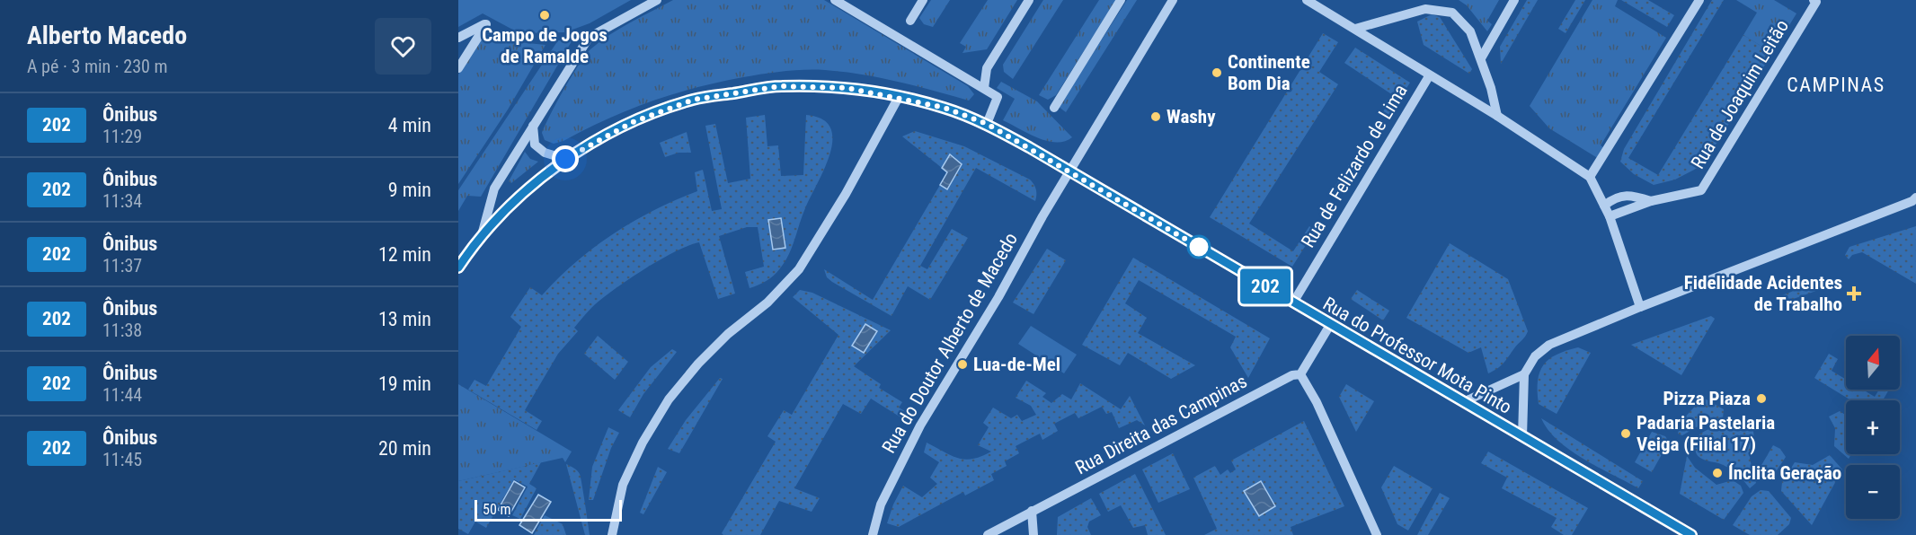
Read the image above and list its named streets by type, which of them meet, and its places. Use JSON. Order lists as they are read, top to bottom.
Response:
{
  "streets": {
    "street": [
      "Rua de Joaquim Leitão",
      "Rua de Felizardo de Lima",
      "Rua do Doutor Alberto de Macedo",
      "Rua do Professor Mota Pinto",
      "Rua Direita das Campinas"
    ]
  },
  "crossings": [
    ["Rua de Felizardo de Lima", "Rua do Professor Mota Pinto"],
    ["Rua do Doutor Alberto de Macedo", "Rua do Professor Mota Pinto"]
  ],
  "districts": ["CAMPINAS"],
  "places": {
    "other": [
      "Campo de Jogos de Ramalde",
      "Continente Bom Dia",
      "Washy",
      "Lua-de-Mel",
      "Pizza Piaza",
      "Padaria Pastelaria Veiga (Filial 17)",
      "Ínclita Geração"
    ],
    "health": ["Fidelidade Acidentes de Trabalho"]
  },
  "lines": ["bus line 202"],
  "scale_bar": "50 m",
  "north": "top",
  "page": {
    "heading": ["Alberto Macedo", "A pé · 3 min · 230 m"],
    "on_map": "202",
    "list": [
      {
        "mark": "202",
        "name": "Ônibus",
        "note": "11:29",
        "value": "4 min"
      },
      {
        "mark": "202",
        "name": "Ônibus",
        "note": "11:34",
        "value": "9 min"
      },
      {
        "mark": "202",
        "name": "Ônibus",
        "note": "11:37",
        "value": "12 min"
      },
      {
        "mark": "202",
        "name": "Ônibus",
        "note": "11:38",
        "value": "13 min"
      },
      {
        "mark": "202",
        "name": "Ônibus",
        "note": "11:44",
        "value": "19 min"
      },
      {
        "mark": "202",
        "name": "Ônibus",
        "note": "11:45",
        "value": "20 min"
      }
    ],
    "map_buttons": ["+", "−"],
    "scale": "50 m"
  }
}
